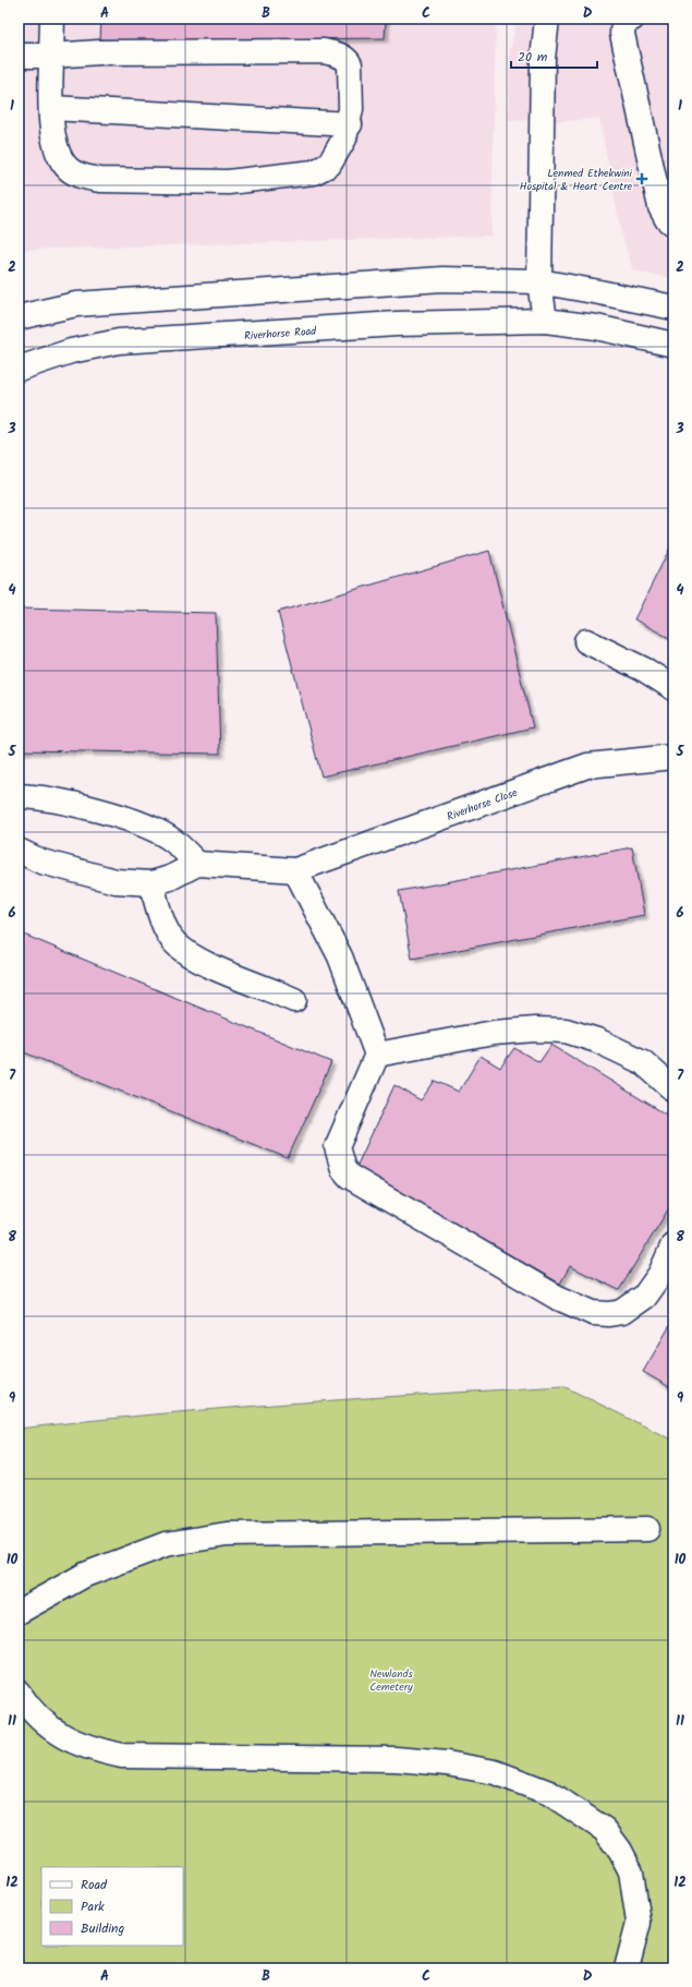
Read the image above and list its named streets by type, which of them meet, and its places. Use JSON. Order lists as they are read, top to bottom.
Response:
{
  "streets": {
    "lane": ["Riverhorse Road", "Riverhorse Close"]
  },
  "parks": ["Newlands Cemetery"],
  "places": {
    "health": ["Lenmed Ethekwini Hospital & Heart Centre"]
  },
  "legend": ["Road", "Park", "Building"],
  "scale_bar": "20 m",
  "grid": {
    "columns": [
      "A",
      "B",
      "C",
      "D"
    ],
    "rows": [
      "1",
      "2",
      "3",
      "4",
      "5",
      "6",
      "7",
      "8",
      "9",
      "10",
      "11",
      "12"
    ]
  }
}
